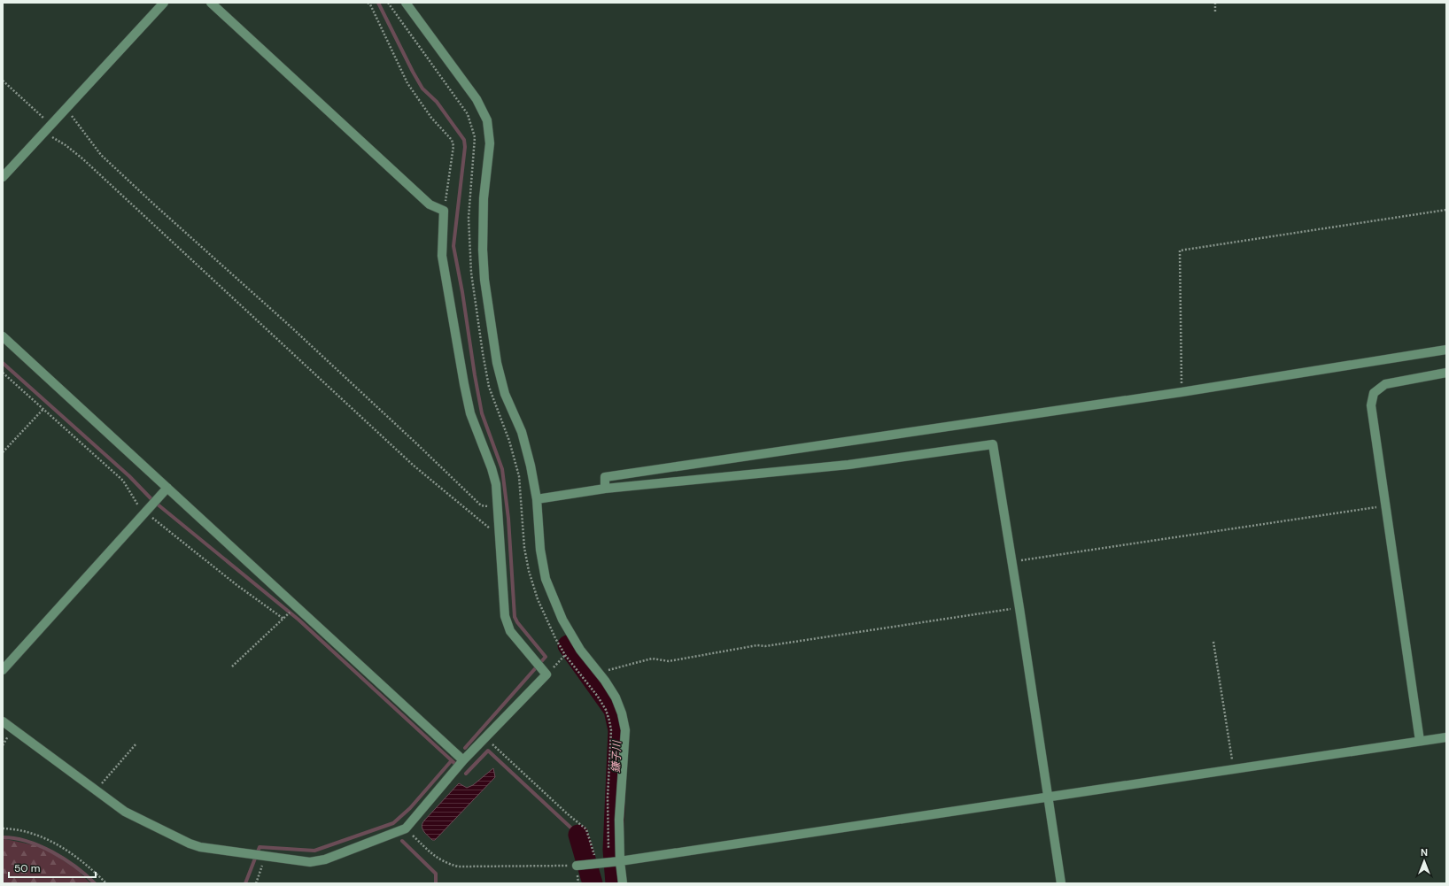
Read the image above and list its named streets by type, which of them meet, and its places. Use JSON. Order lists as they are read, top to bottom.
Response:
{
  "water": ["鎌子川"],
  "scale_bar": "50 m",
  "north": "top"
}
